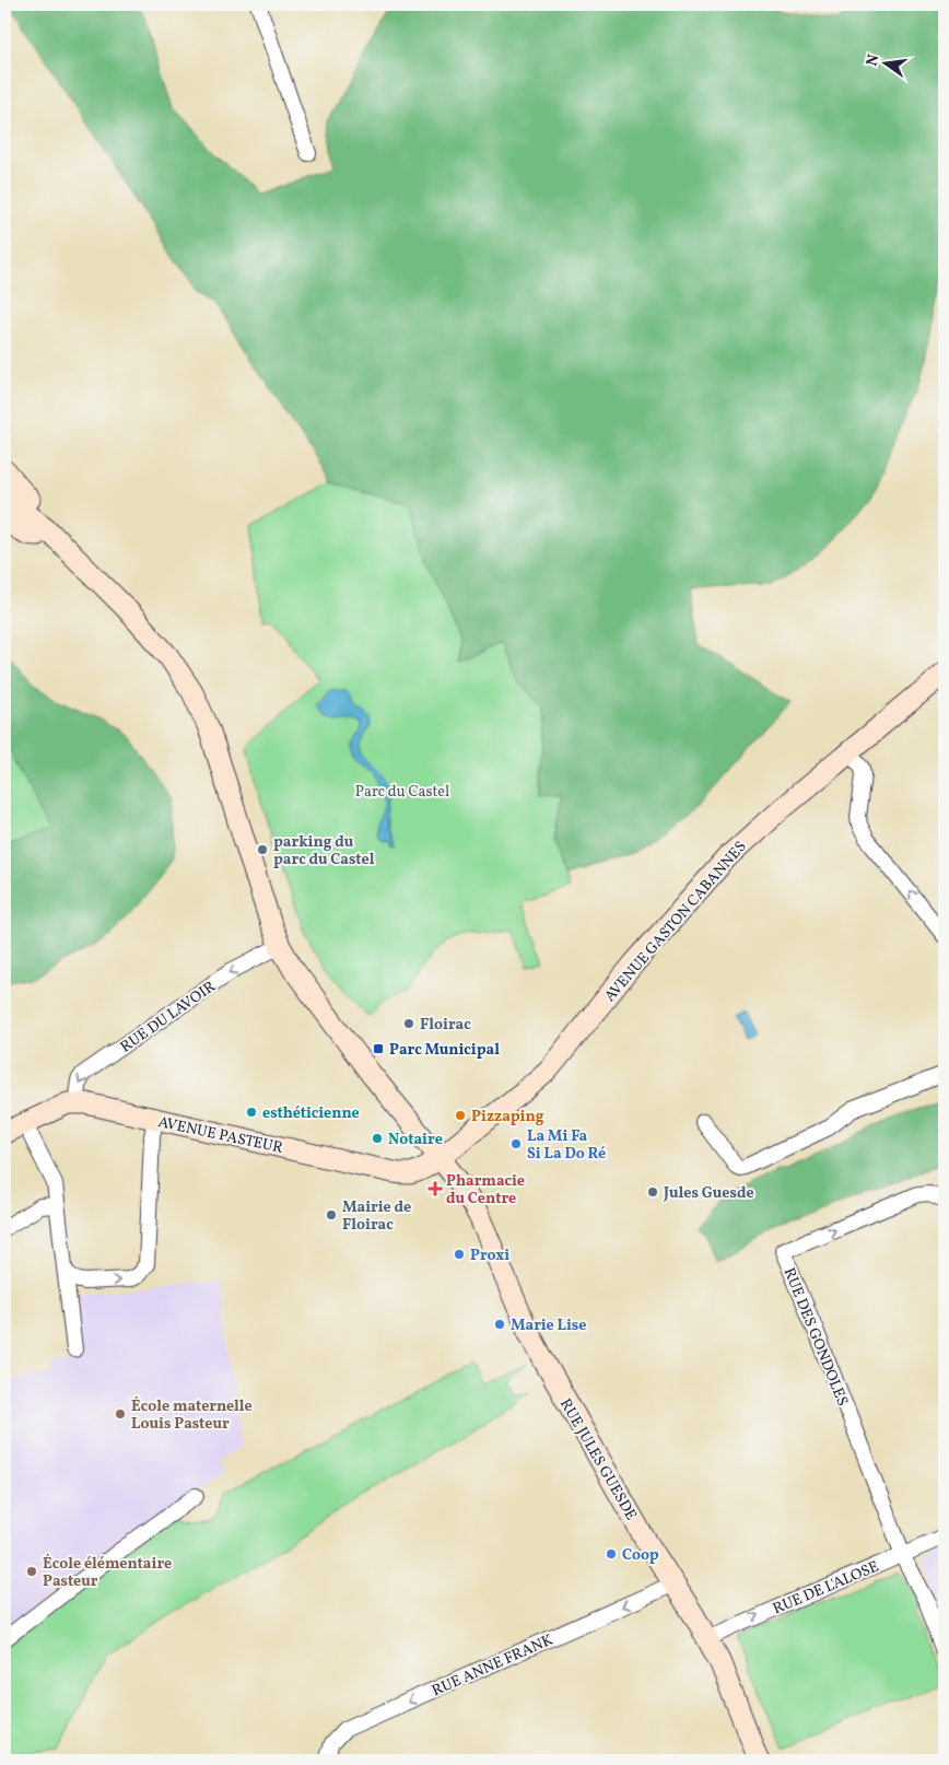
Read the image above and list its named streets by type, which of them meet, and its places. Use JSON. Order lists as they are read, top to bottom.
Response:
{
  "streets": {
    "street": [
      "AVENUE GASTON CABANNES",
      "RUE DU LAVOIR",
      "AVENUE PASTEUR",
      "RUE DES GONDOLES",
      "RUE JULES GUESDE",
      "RUE DE L'ALOSE",
      "RUE ANNE FRANK"
    ]
  },
  "crossings": [
    ["AVENUE GASTON CABANNES", "AVENUE PASTEUR"],
    ["AVENUE GASTON CABANNES", "RUE JULES GUESDE"],
    ["RUE DU LAVOIR", "AVENUE PASTEUR"],
    ["RUE DU LAVOIR", "RUE JULES GUESDE"],
    ["AVENUE PASTEUR", "RUE JULES GUESDE"],
    ["RUE DES GONDOLES", "RUE DE L'ALOSE"],
    ["RUE JULES GUESDE", "RUE DE L'ALOSE"],
    ["RUE JULES GUESDE", "RUE ANNE FRANK"]
  ],
  "one_way": ["RUE DU LAVOIR", "RUE DE L'ALOSE", "RUE ANNE FRANK"],
  "parks": ["Parc du Castel"],
  "places": {
    "other": [
      "parking du parc du Castel",
      "Floirac",
      "esthéticienne",
      "Pizzaping",
      "Notaire",
      "La Mi Fa Si La Do Ré",
      "Jules Guesde",
      "Mairie de Floirac",
      "Proxi",
      "Marie Lise",
      "École maternelle Louis Pasteur",
      "Coop",
      "École élémentaire Pasteur"
    ],
    "transit": ["Parc Municipal"],
    "health": ["Pharmacie du Centre"]
  },
  "north": "left"
}
